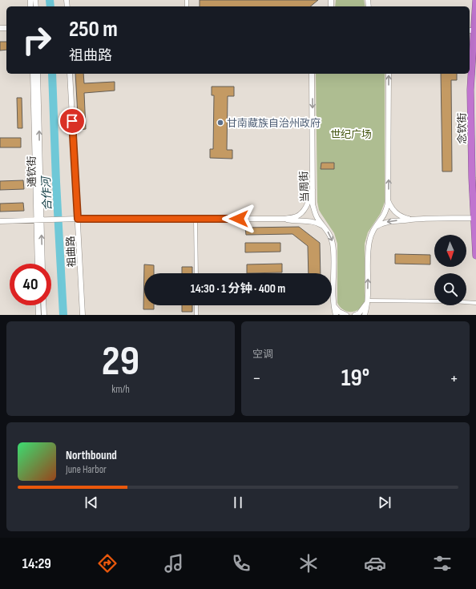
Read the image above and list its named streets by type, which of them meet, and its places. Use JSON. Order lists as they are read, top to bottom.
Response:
{
  "streets": {
    "highway": ["念钦街"],
    "main road": ["通钦街", "当周街", "祖曲路"]
  },
  "water": ["合作河"],
  "parks": ["世纪广场"],
  "places": ["甘南藏族自治州政府"],
  "north": "bottom",
  "page": {
    "turn": ["250 m", "祖曲路"],
    "limit": "40",
    "trip": "14:30 · 1 分钟 · 400 m",
    "tile": [
      ["29", "km/h"],
      "空调"
    ],
    "heat": ["−", "19°", "+"],
    "song": ["Northbound", "June Harbor"],
    "tabs": "14:29"
  }
}
